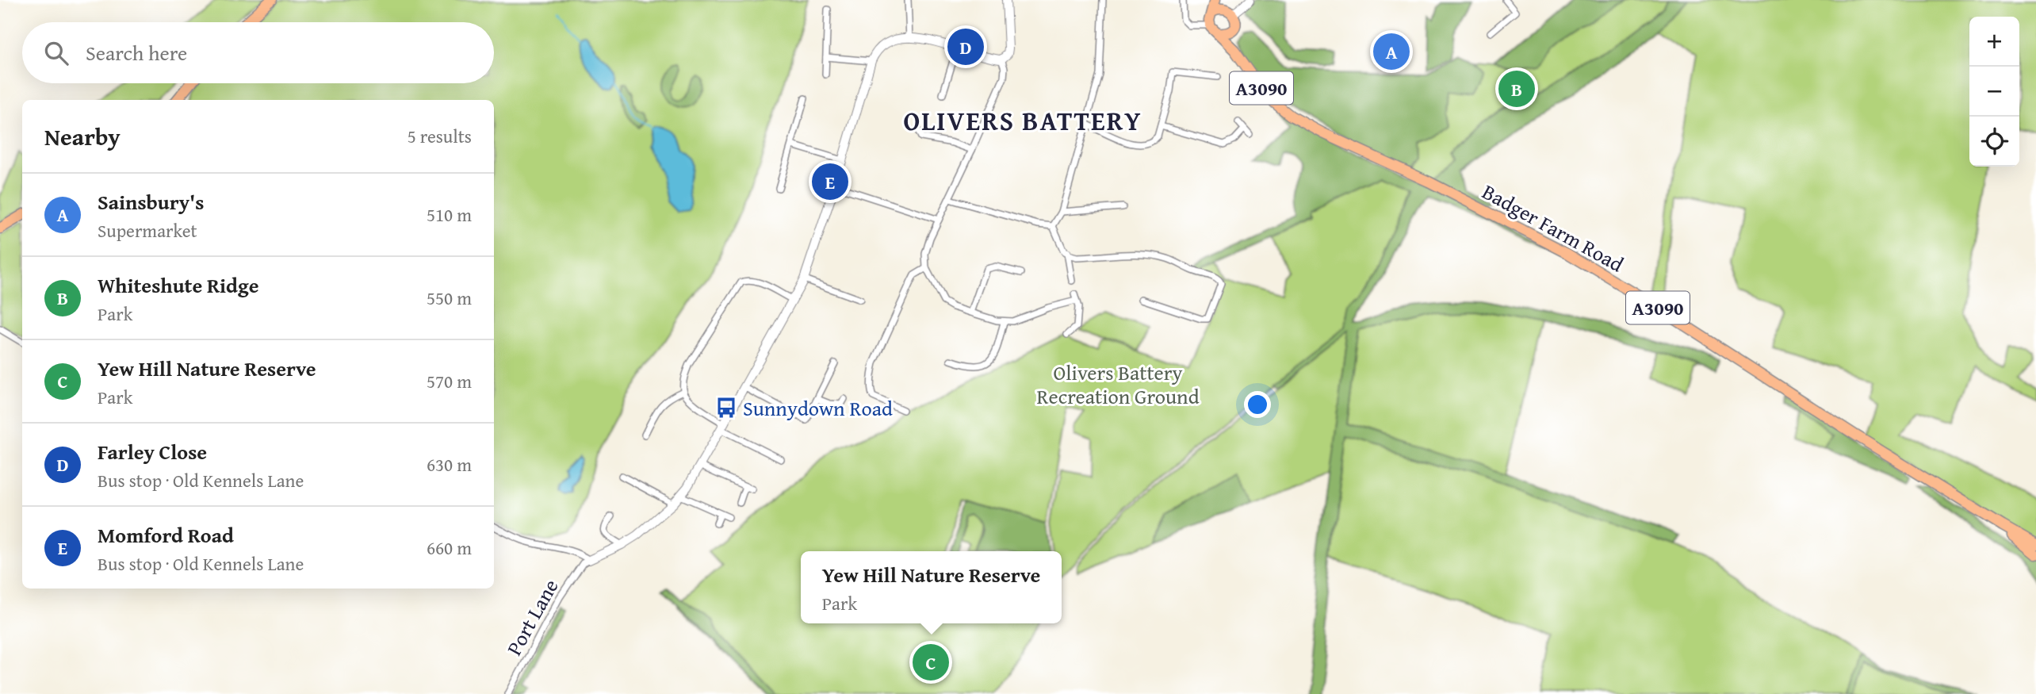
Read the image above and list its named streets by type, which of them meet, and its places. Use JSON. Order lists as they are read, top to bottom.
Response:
{
  "streets": {
    "main road": ["A3090", "Badger Farm Road"],
    "street": ["Port Lane"]
  },
  "crossings": [
    ["A3090", "Badger Farm Road"]
  ],
  "districts": ["OLIVERS BATTERY"],
  "parks": ["Olivers Battery Recreation Ground"],
  "places": {
    "bus stop": ["Sunnydown Road"]
  },
  "page": {
    "map_buttons": ["+", "−"],
    "search": "Search here",
    "pins": [
      "D",
      "A",
      "B",
      "E",
      "C"
    ],
    "heading": ["Nearby", "5 results"],
    "list": [
      {
        "mark": "A",
        "name": "Sainsbury's",
        "note": "Supermarket",
        "value": "510 m"
      },
      {
        "mark": "B",
        "name": "Whiteshute Ridge",
        "note": "Park",
        "value": "550 m"
      },
      {
        "mark": "C",
        "name": "Yew Hill Nature Reserve",
        "note": "Park",
        "value": "570 m"
      },
      {
        "mark": "D",
        "name": "Farley Close",
        "note": "Bus stop · Old Kennels Lane",
        "value": "630 m"
      },
      {
        "mark": "E",
        "name": "Momford Road",
        "note": "Bus stop · Old Kennels Lane",
        "value": "660 m"
      }
    ],
    "popup": ["Yew Hill Nature Reserve", "Park"]
  }
}
